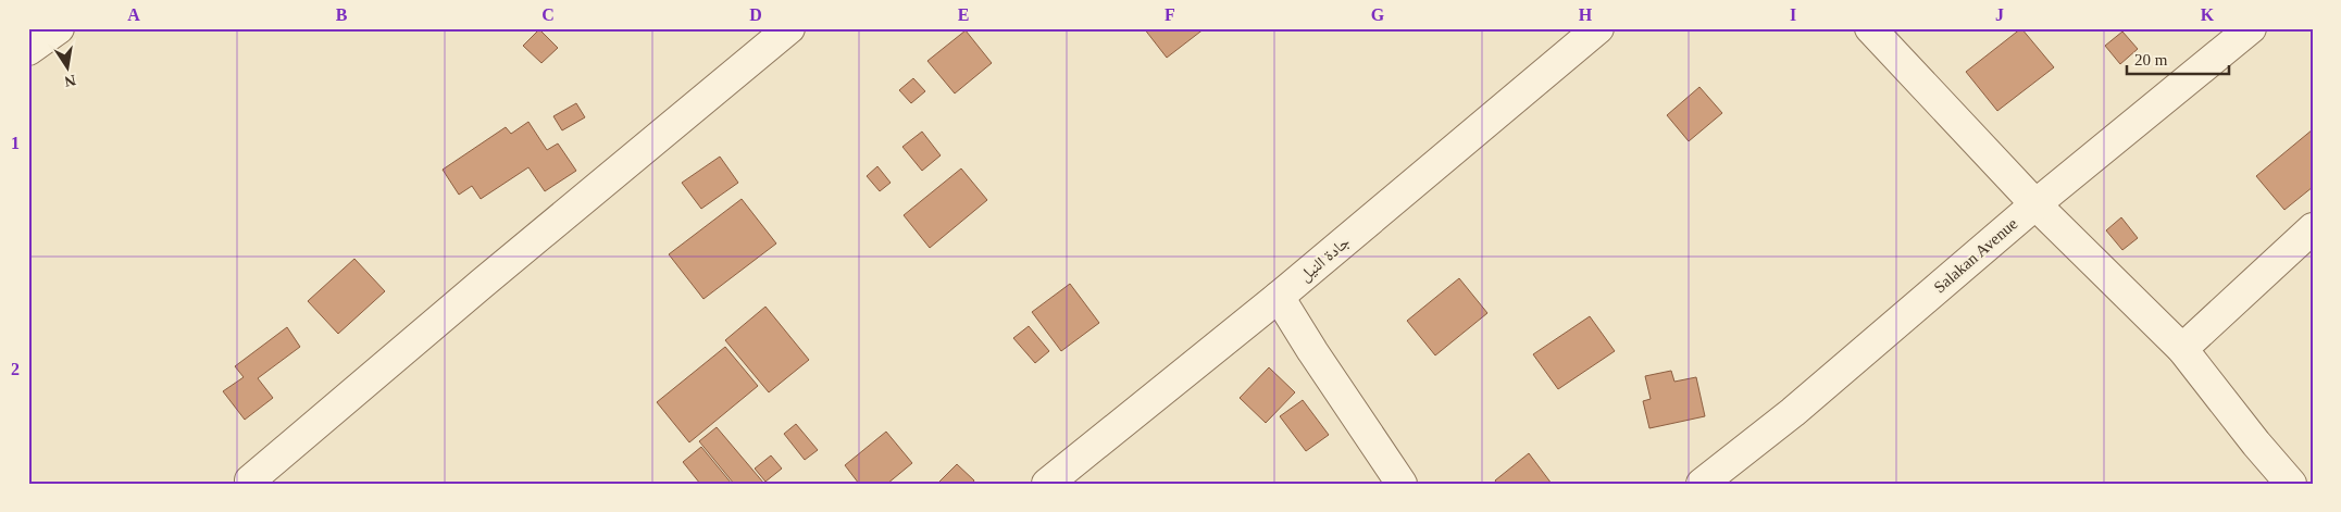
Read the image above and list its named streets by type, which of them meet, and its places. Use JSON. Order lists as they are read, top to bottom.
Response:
{
  "streets": {
    "street": ["Salakan Avenue", "جادة النيل"]
  },
  "scale_bar": "20 m",
  "north": "bottom",
  "grid": {
    "columns": [
      "A",
      "B",
      "C",
      "D",
      "E",
      "F",
      "G",
      "H",
      "I",
      "J",
      "K"
    ],
    "rows": ["1", "2"]
  }
}
